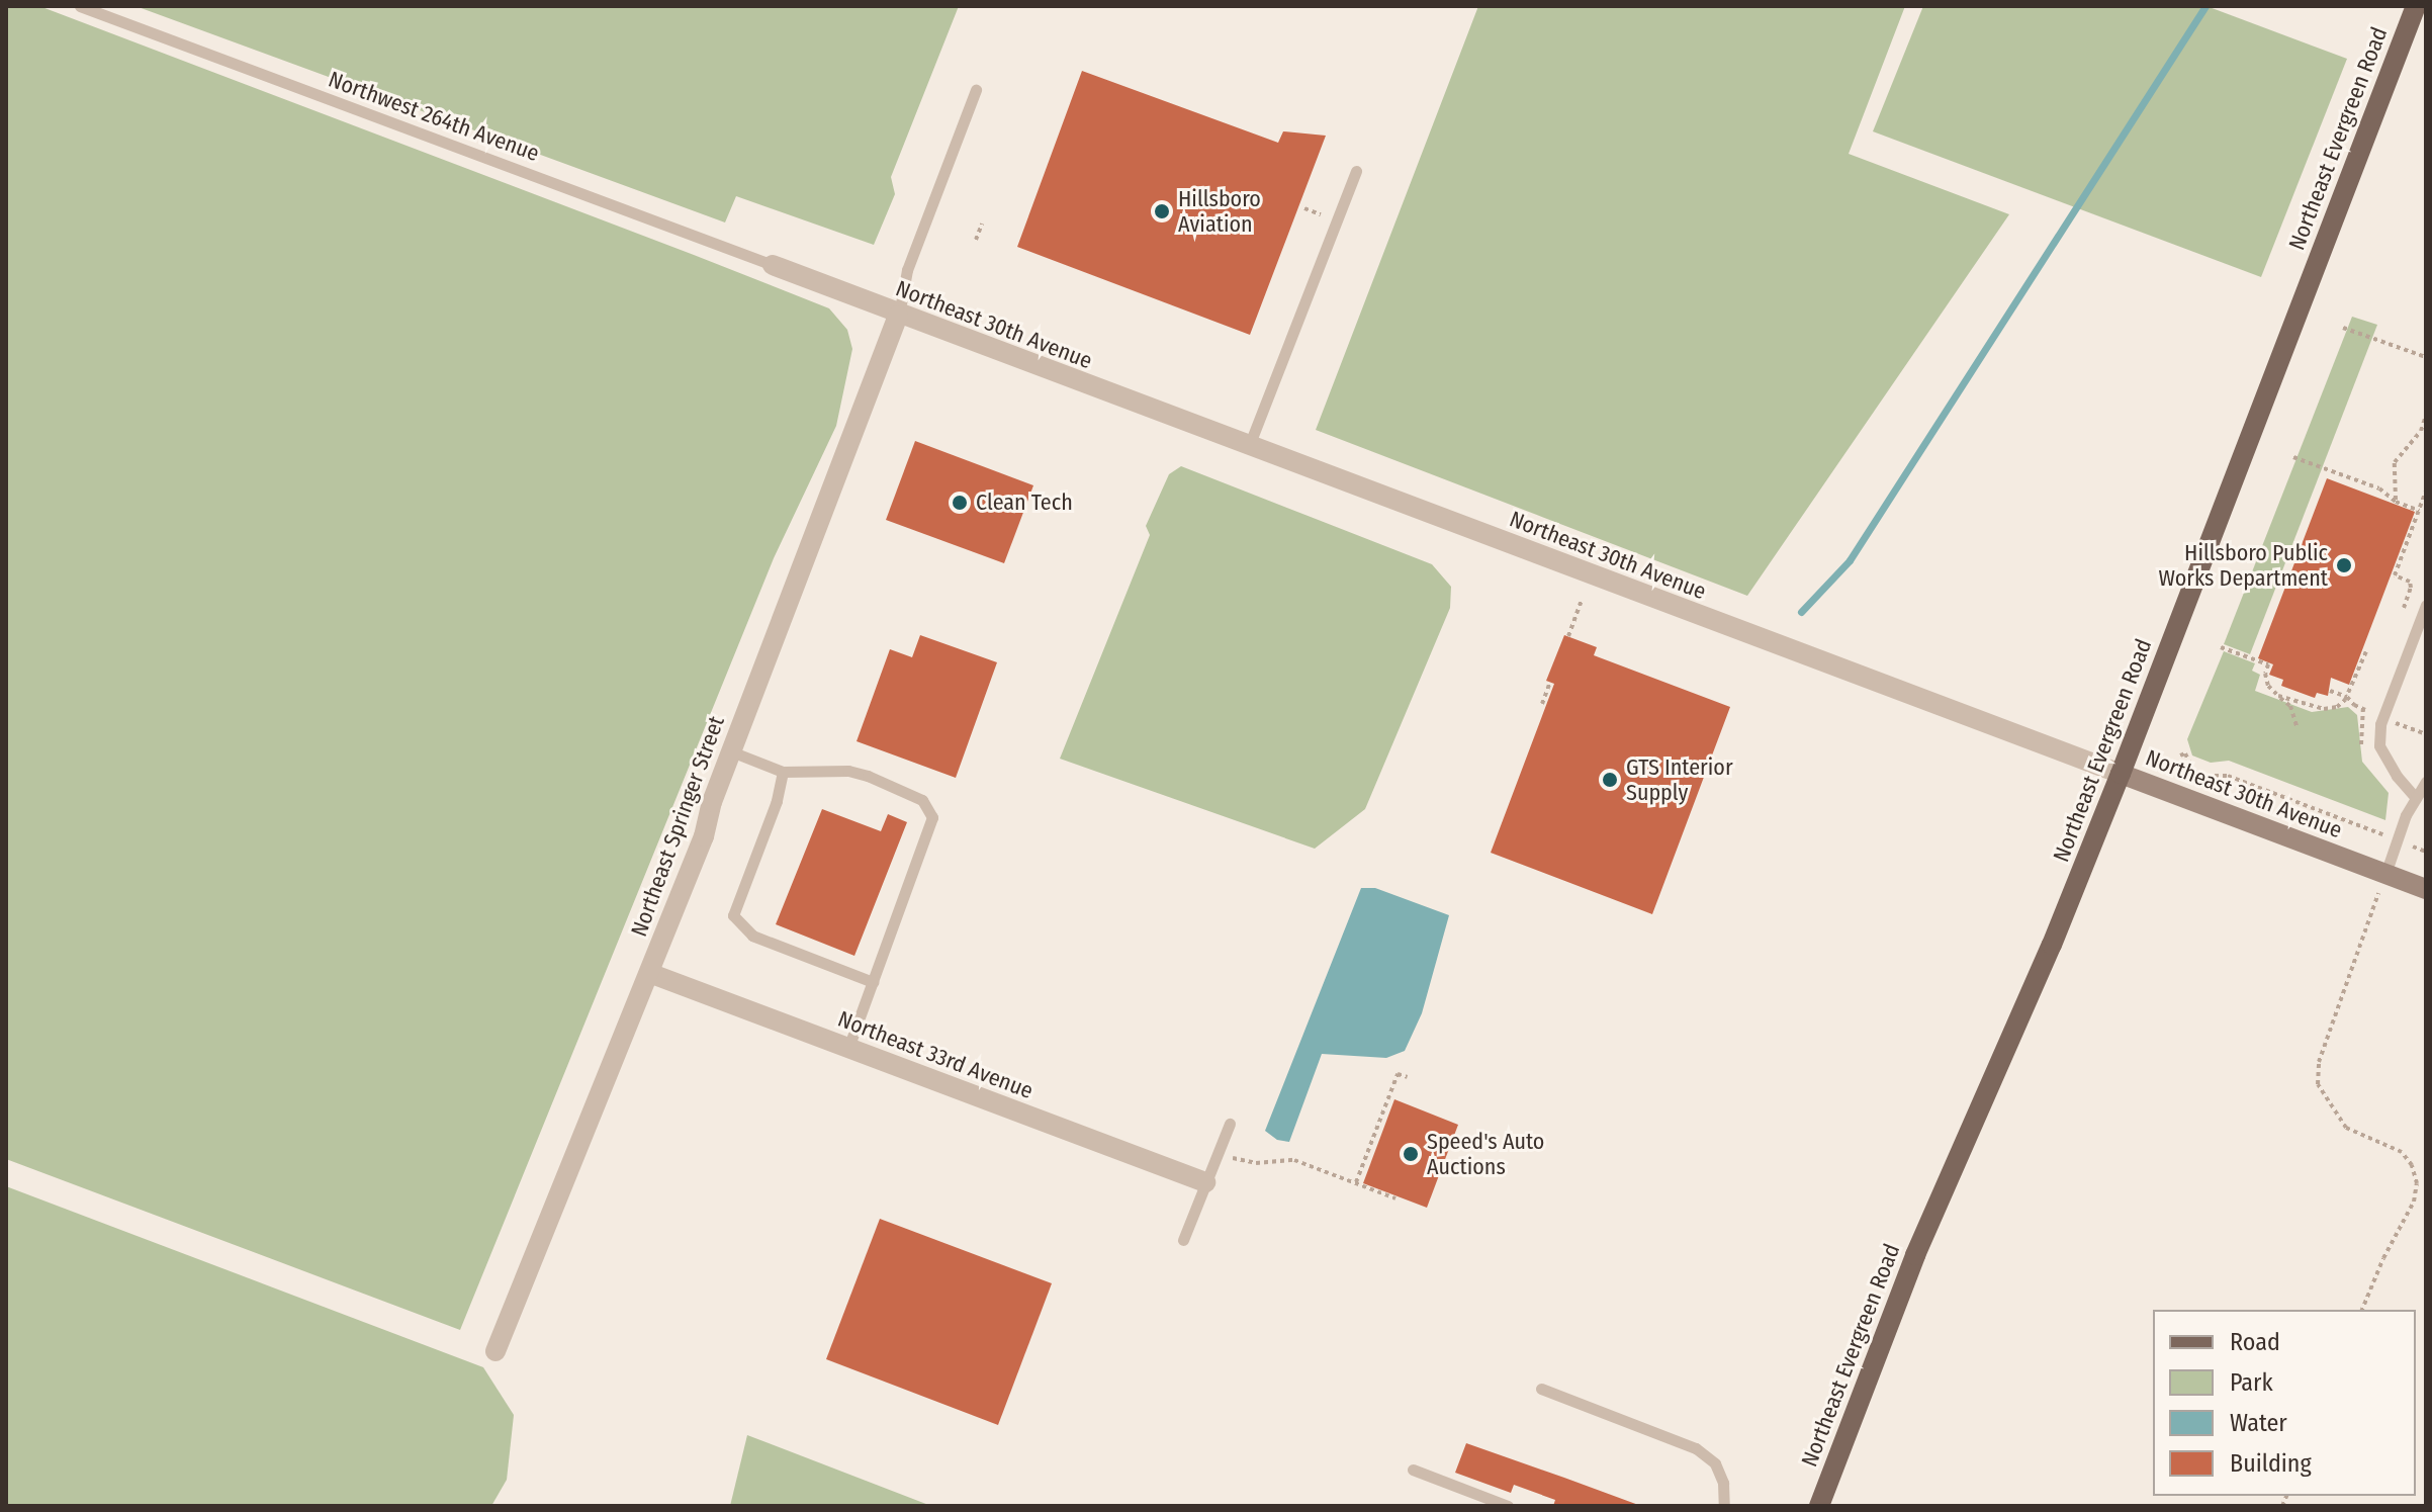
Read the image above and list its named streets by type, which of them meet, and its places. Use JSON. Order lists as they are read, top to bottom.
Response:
{
  "streets": {
    "main road": ["Northeast Evergreen Road"],
    "street": ["Northeast 30th Avenue", "Northeast Springer Street", "Northeast 33rd Avenue"],
    "lane": ["Northwest 264th Avenue"]
  },
  "crossings": [
    ["Northwest 264th Avenue", "Northeast 30th Avenue"],
    ["Northeast Evergreen Road", "Northeast 30th Avenue"],
    ["Northeast 30th Avenue", "Northeast Springer Street"],
    ["Northeast Springer Street", "Northeast 33rd Avenue"]
  ],
  "places": [
    "Hillsboro Aviation",
    "Clean Tech",
    "Hillsboro Public Works Department",
    "GTS Interior Supply",
    "Speed's Auto Auctions"
  ],
  "legend": [
    "Road",
    "Park",
    "Water",
    "Building"
  ]
}
